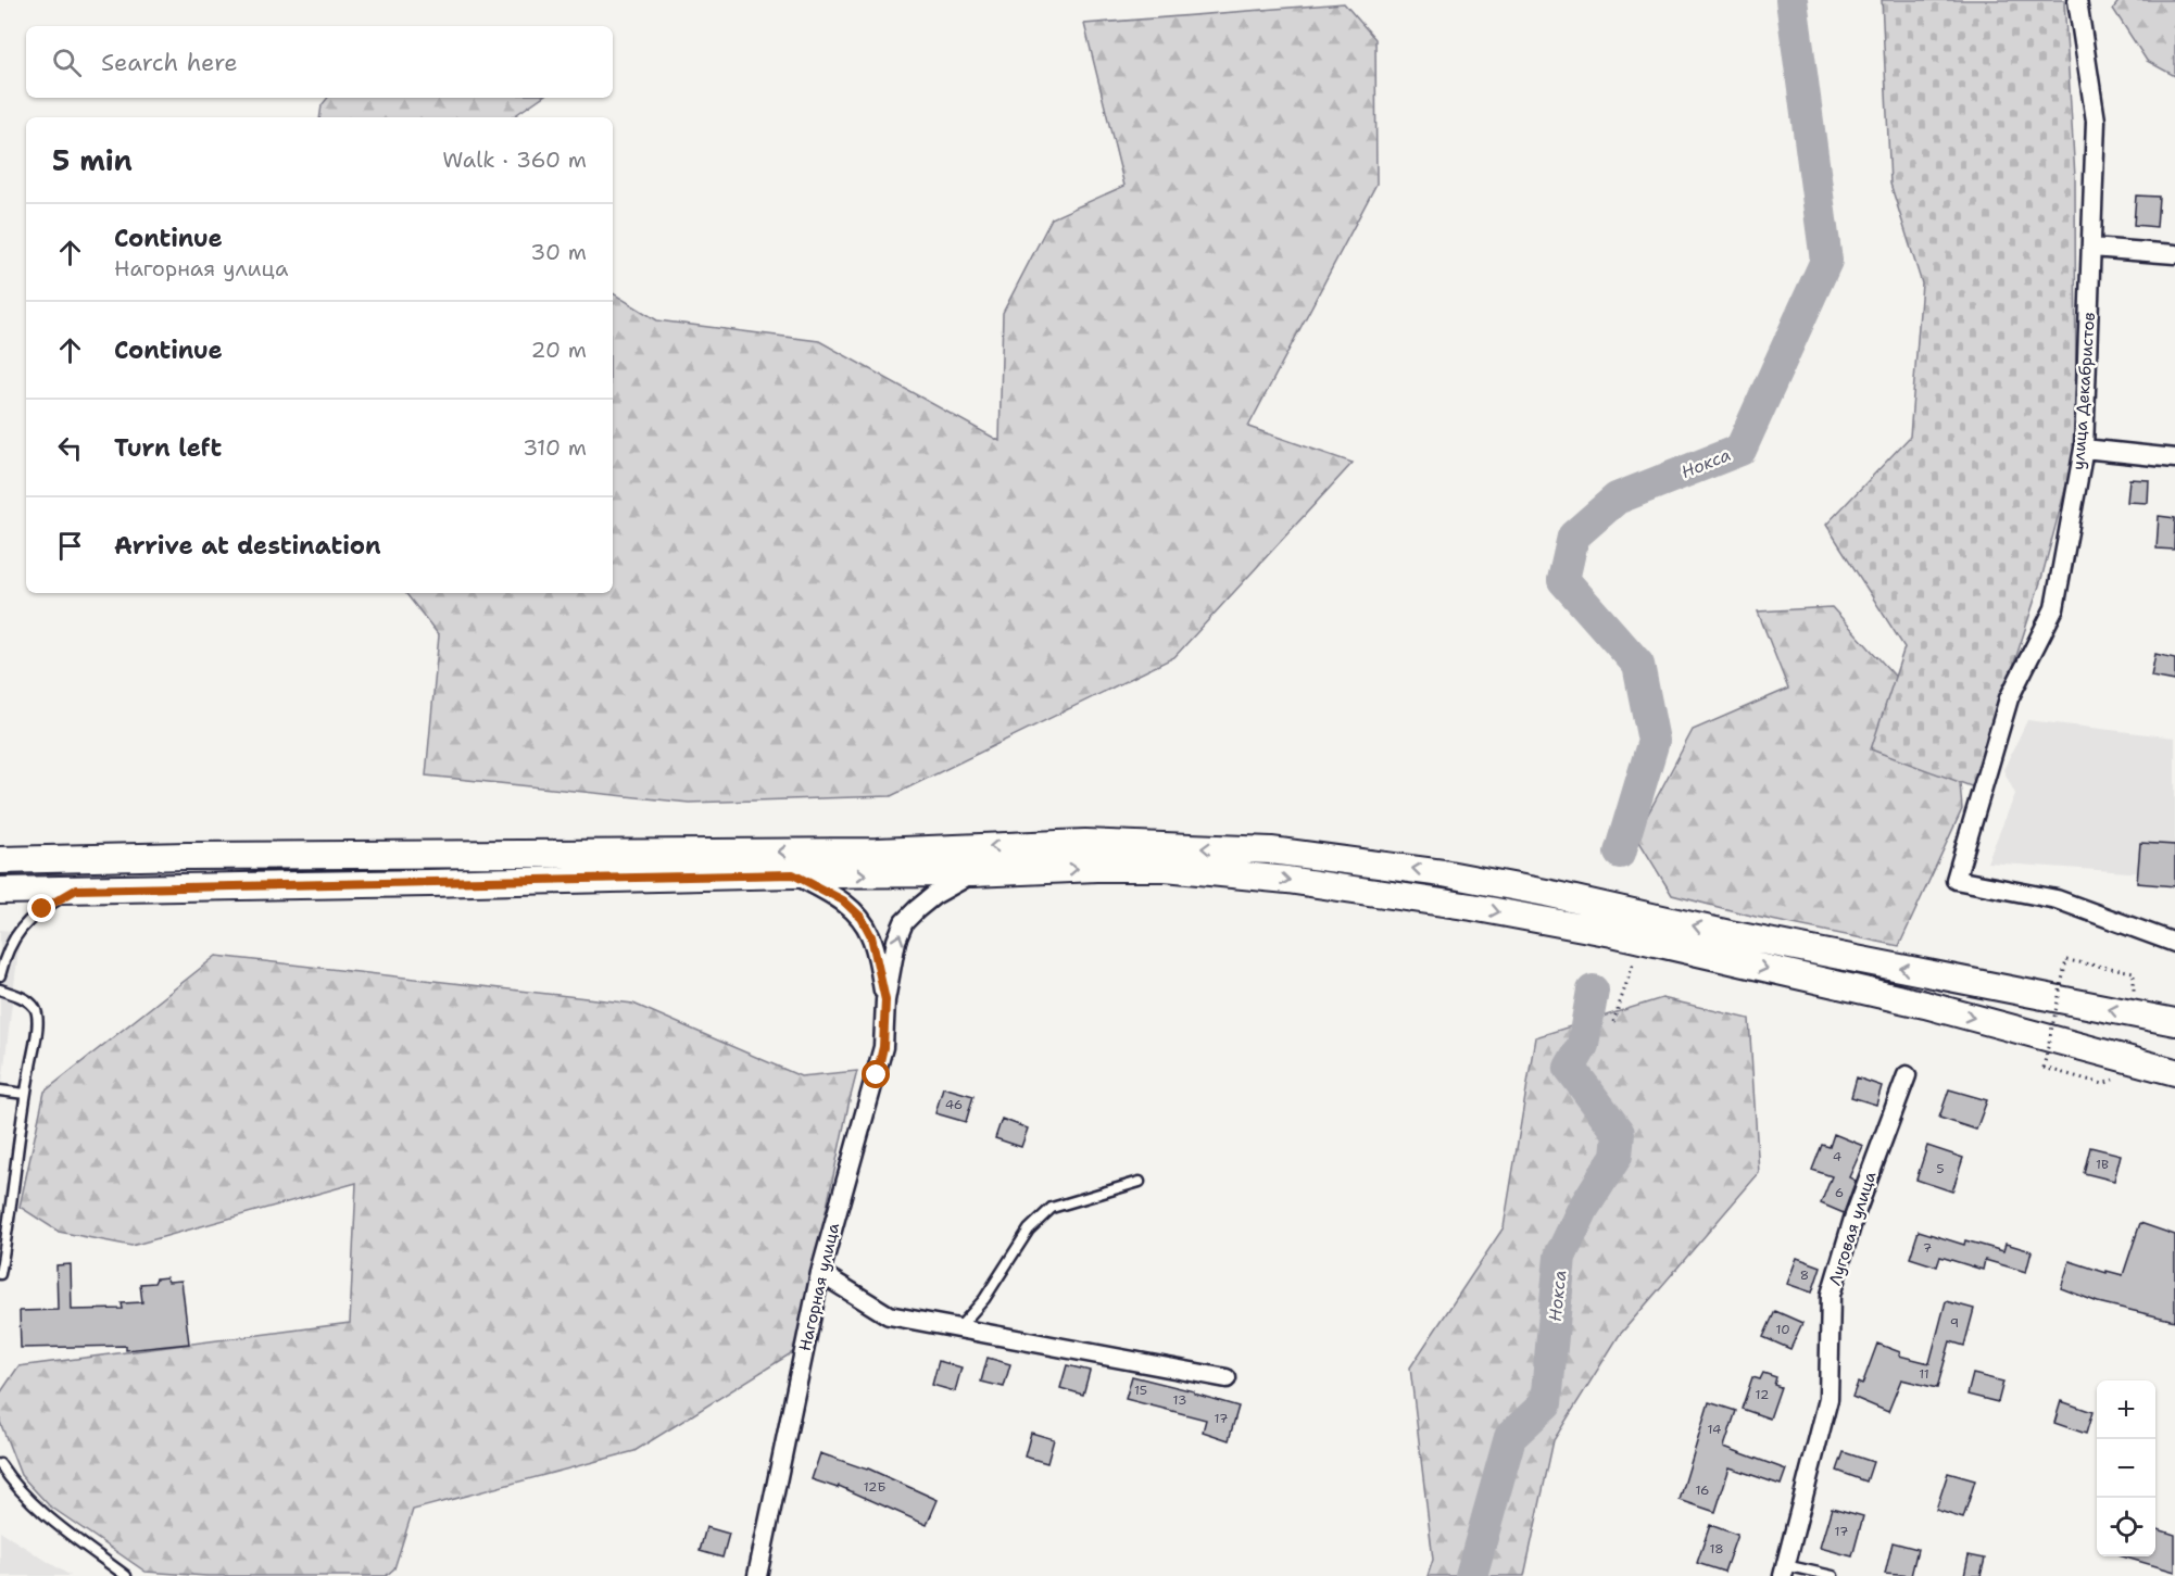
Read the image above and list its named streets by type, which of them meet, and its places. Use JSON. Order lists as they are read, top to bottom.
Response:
{
  "streets": {
    "street": ["улица Декабристов", "Луговая улица", "Нагорная улица"]
  },
  "water": ["Нокса"],
  "house_numbers": [
    "46",
    "4",
    "1В",
    "5",
    "6",
    "7",
    "8",
    "9",
    "10",
    "11",
    "15",
    "12",
    "13",
    "17",
    "14",
    "12Б",
    "16",
    "17",
    "18"
  ],
  "page": {
    "search": "Search here",
    "heading": ["5 min", "Walk · 360 m"],
    "list": [
      ["Continue", "Нагорная улица", "30 m"],
      ["Continue", "20 m"],
      ["Turn left", "310 m"],
      "Arrive at destination"
    ],
    "map_buttons": ["+", "−"]
  }
}
